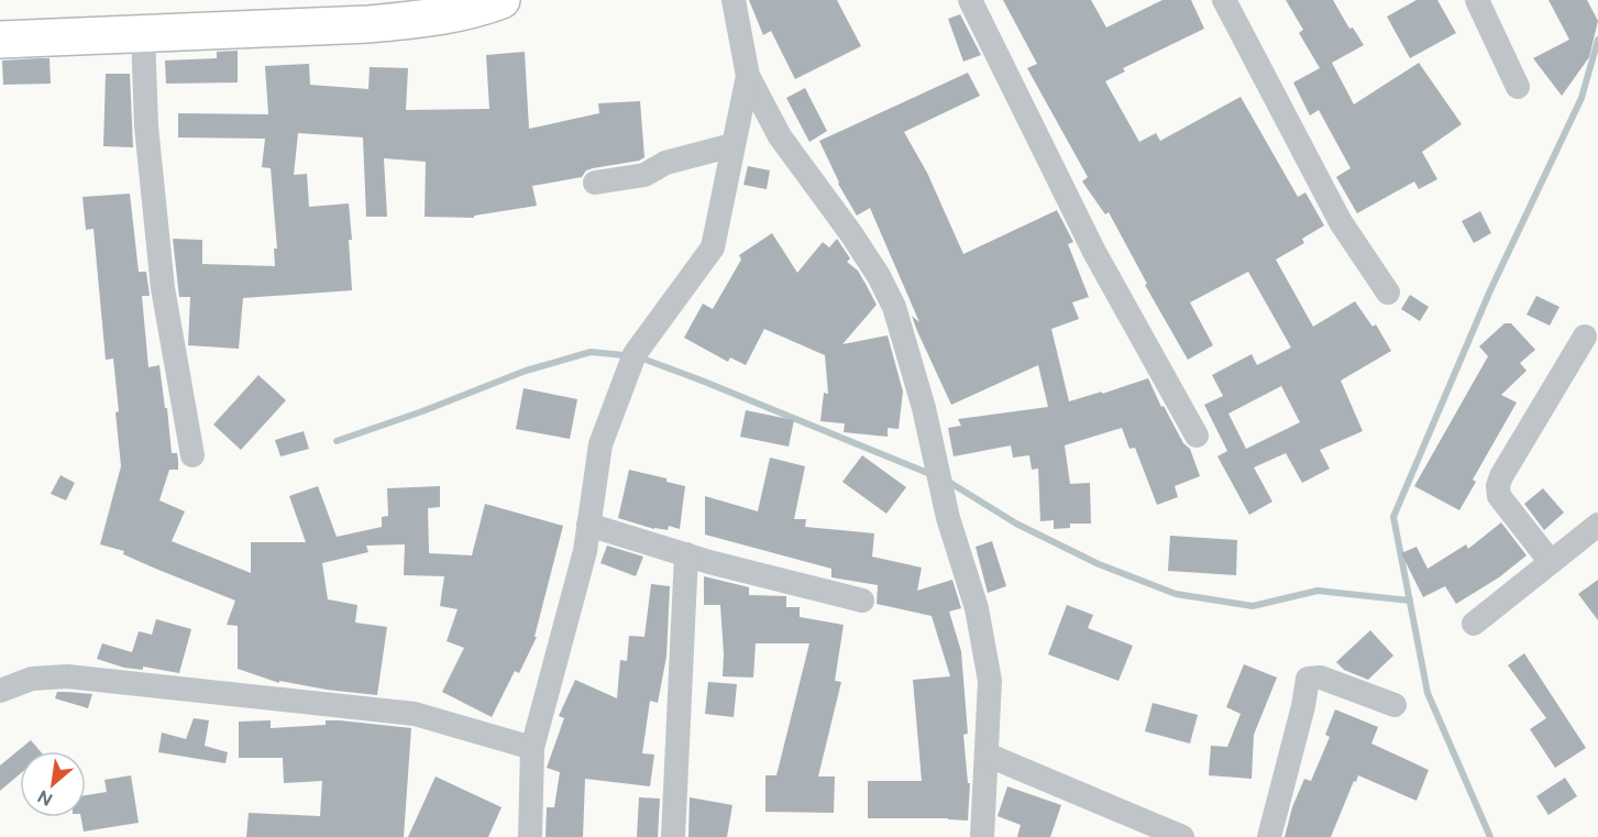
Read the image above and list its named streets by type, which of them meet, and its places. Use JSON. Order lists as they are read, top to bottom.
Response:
{
  "north": "bottom left"
}
